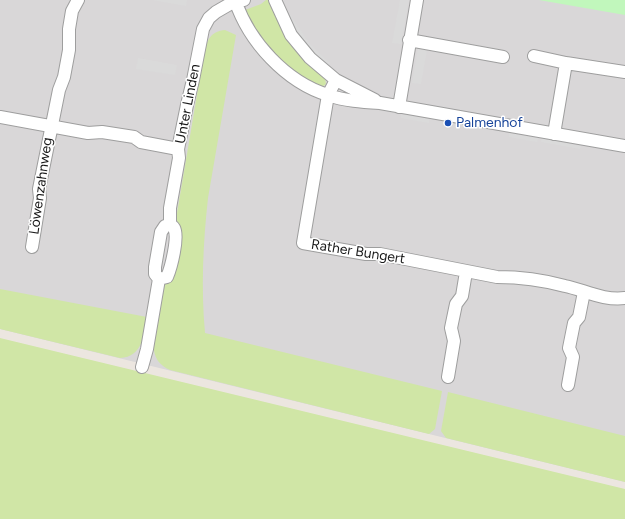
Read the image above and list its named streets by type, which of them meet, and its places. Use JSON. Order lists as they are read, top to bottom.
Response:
{
  "streets": {
    "street": ["Unter Linden", "Löwenzahnweg", "Rather Bungert"]
  },
  "crossings": [
    ["Unter Linden", "Löwenzahnweg"],
    ["Unter Linden", "Rather Bungert"]
  ],
  "places": ["Palmenhof"]
}
